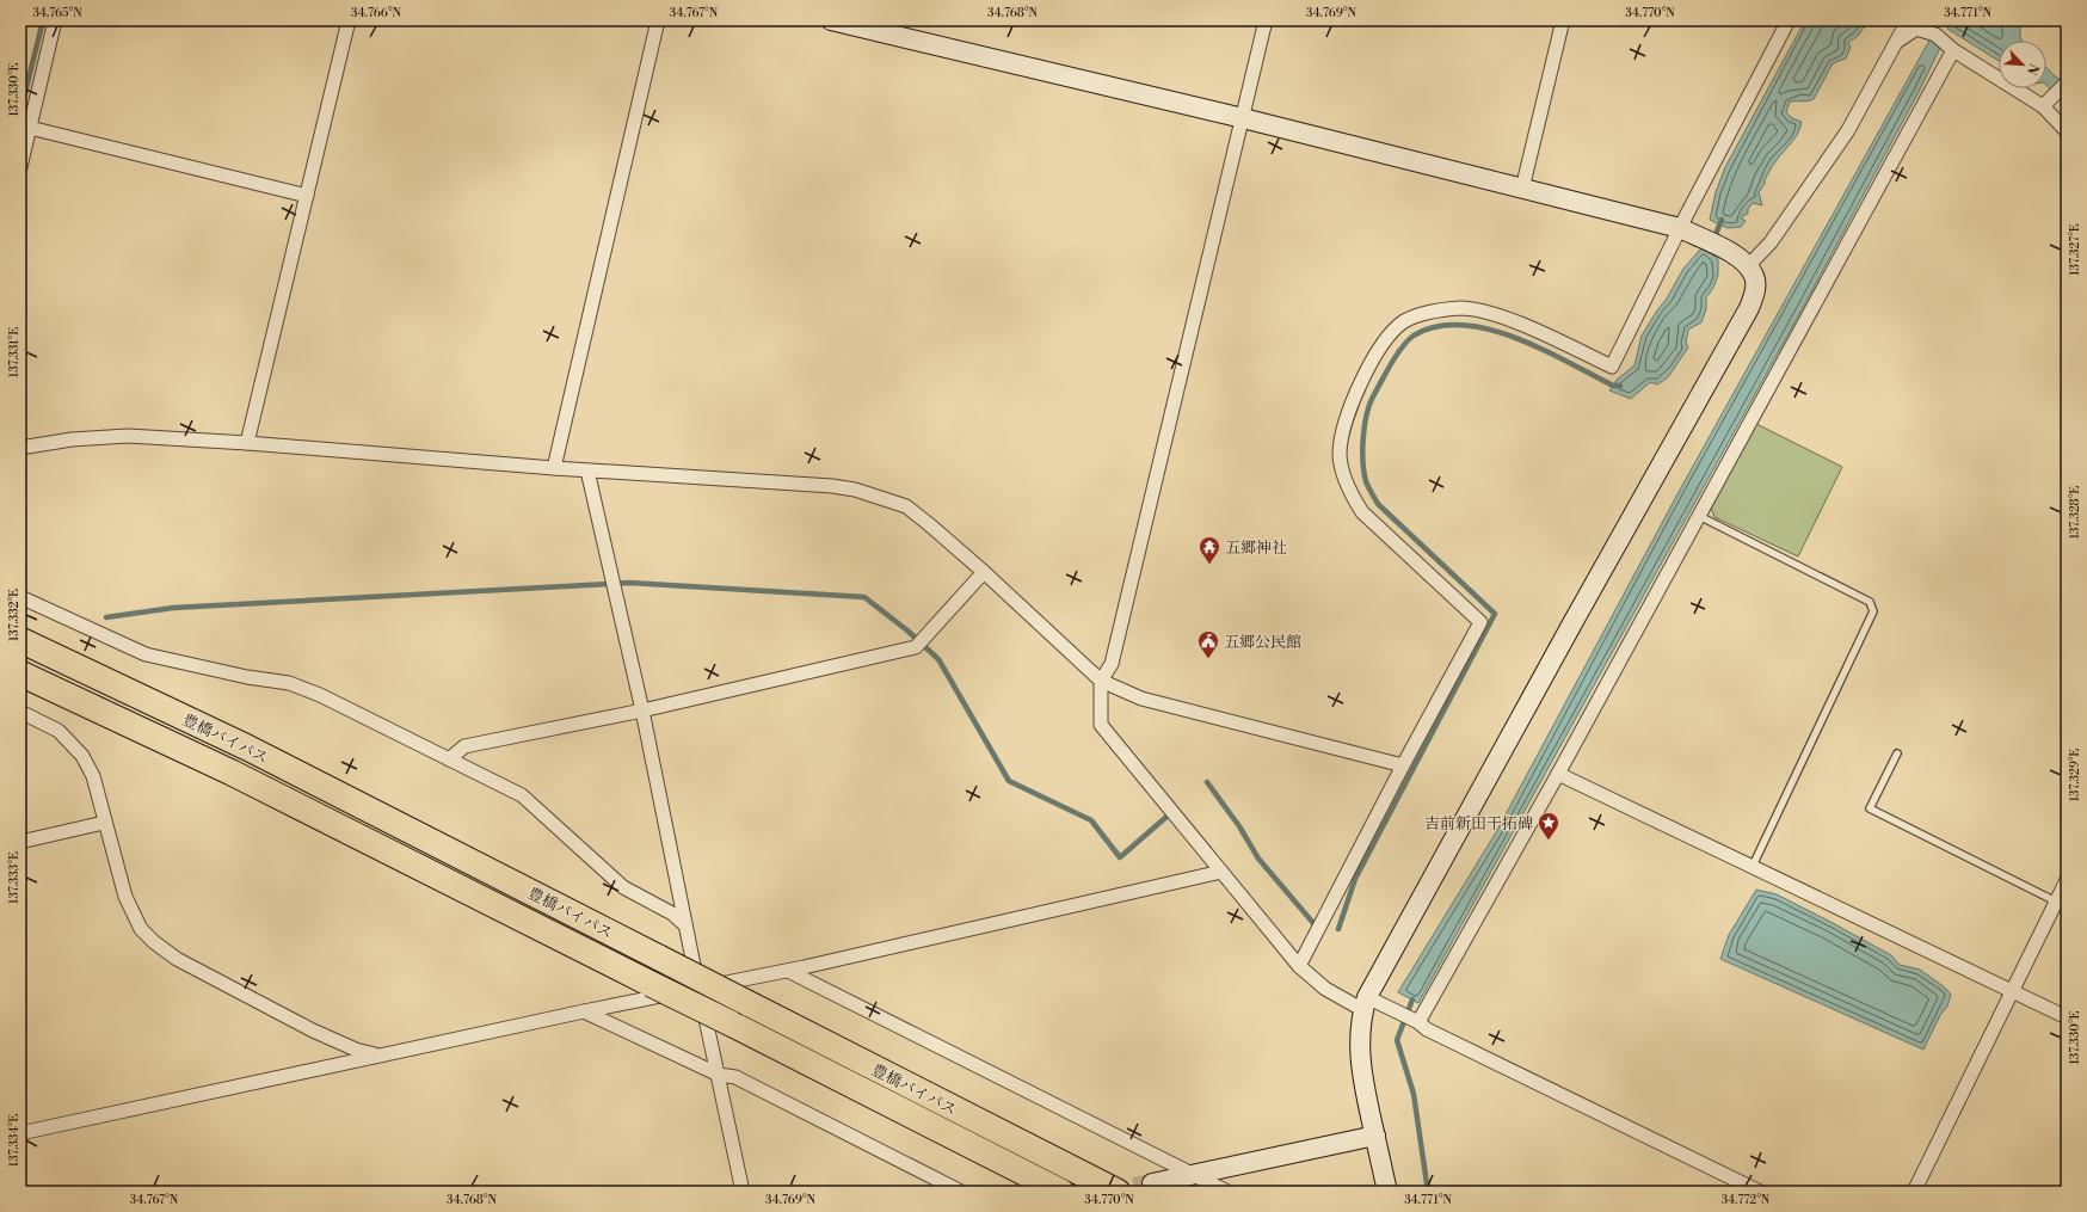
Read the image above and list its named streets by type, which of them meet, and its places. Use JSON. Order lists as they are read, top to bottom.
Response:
{
  "streets": {
    "highway": ["豊橋バイパス"]
  },
  "places": {
    "temple": ["五郷神社"],
    "public building": ["五郷公民館"],
    "place": ["吉前新田干拓碑"]
  },
  "north": "bottom right",
  "coordinates": [
    "34.765°N",
    "34.766°N",
    "34.767°N",
    "34.768°N",
    "34.769°N",
    "34.770°N",
    "34.771°N",
    "137.330°E",
    "137.327°E",
    "137.331°E",
    "137.328°E",
    "137.332°E",
    "137.329°E",
    "137.333°E",
    "137.334°E",
    "34.772°N"
  ]
}
